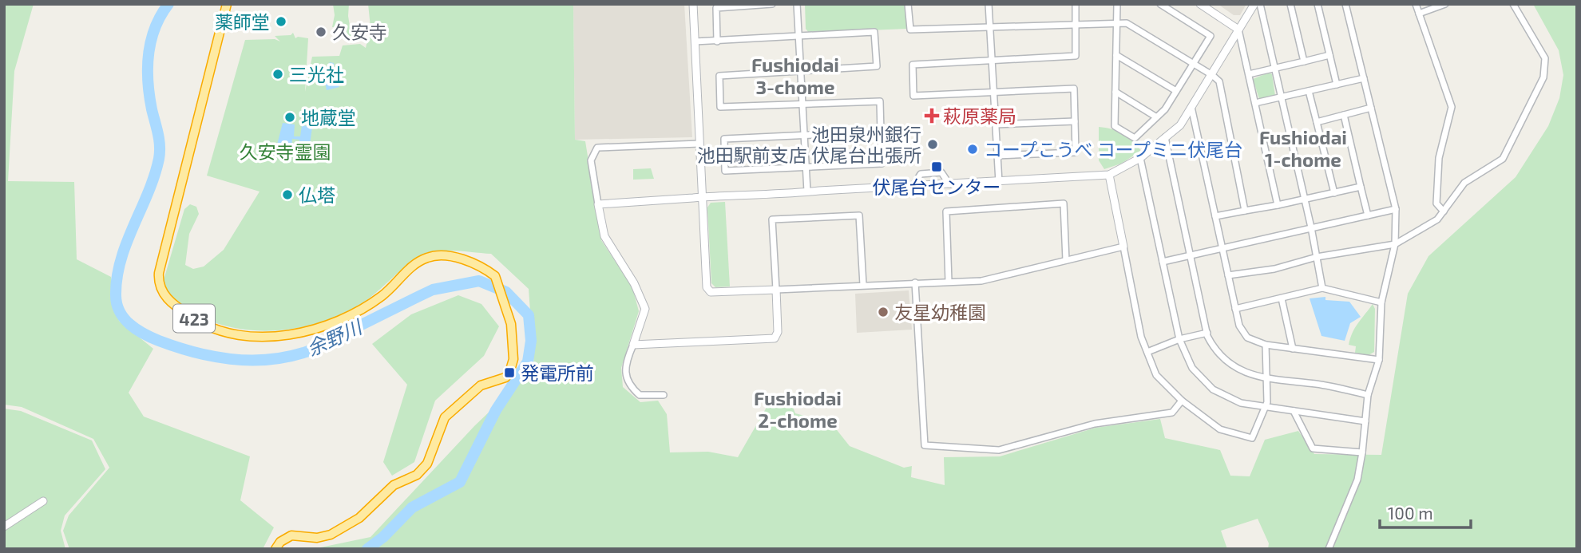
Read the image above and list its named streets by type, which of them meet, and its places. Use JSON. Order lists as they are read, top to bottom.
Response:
{
  "streets": {
    "highway": ["423"]
  },
  "districts": ["Fushiodai 3-chome", "Fushiodai 1-chome", "Fushiodai 2-chome"],
  "water": ["余野川"],
  "parks": ["久安寺霊園"],
  "places": {
    "other": [
      "薬師堂",
      "久安寺",
      "三光社",
      "地蔵堂",
      "池田泉州銀行 池田駅前支店 伏尾台出張所",
      "コープこうべ コープミニ伏尾台",
      "仏塔",
      "友星幼稚園"
    ],
    "health": ["萩原薬局"],
    "transit": ["伏尾台センター", "発電所前"]
  },
  "scale_bar": "100 m"
}
